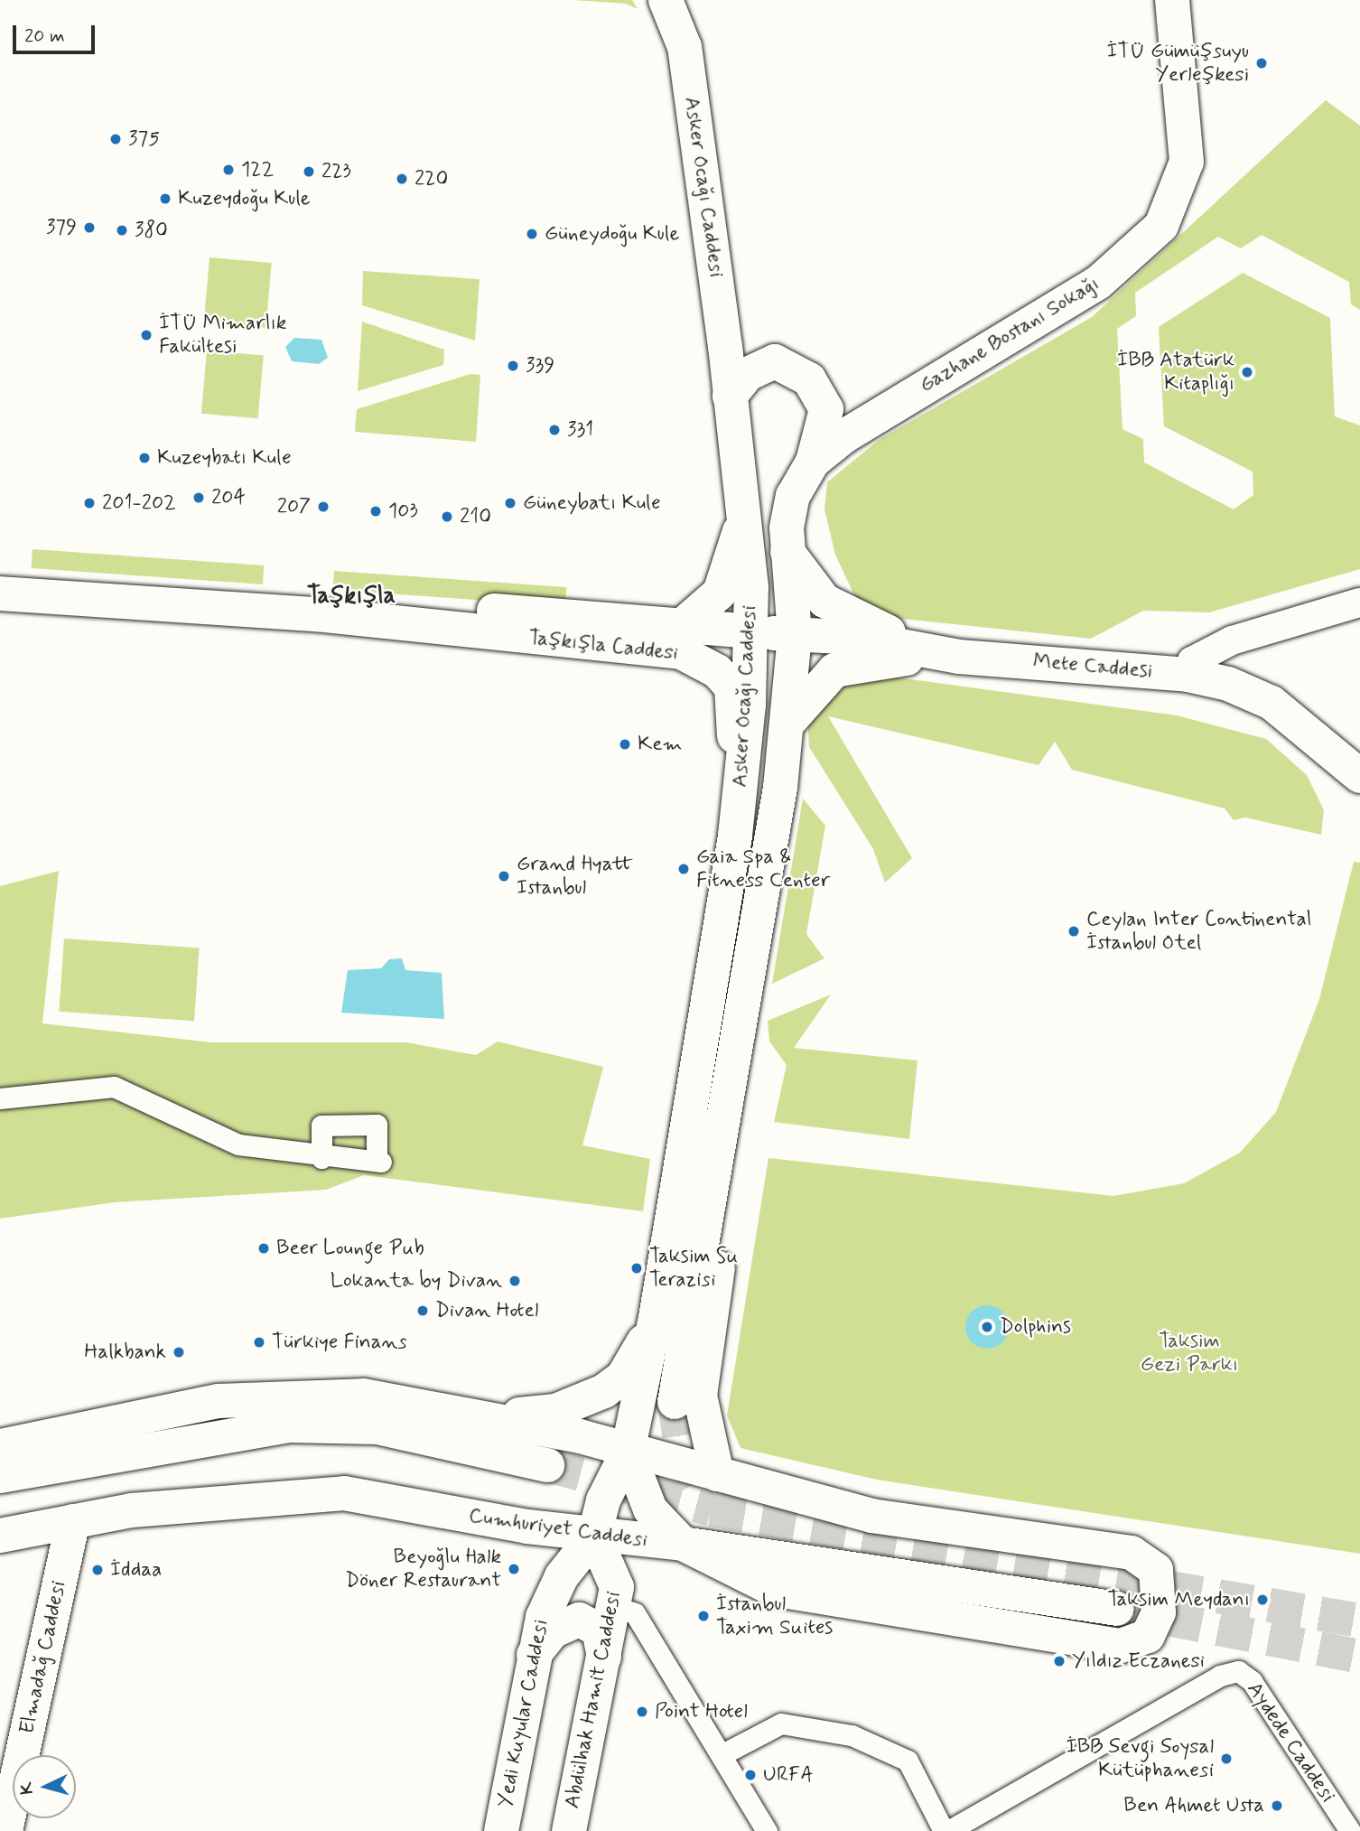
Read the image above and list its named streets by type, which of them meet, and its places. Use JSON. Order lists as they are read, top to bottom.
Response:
{
  "streets": {
    "main road": [
      "Asker Ocağı Caddesi",
      "Gazhane Bostanı Sokağı",
      "Taşkışla Caddesi",
      "Mete Caddesi",
      "Cumhuriyet Caddesi",
      "Elmadağ Caddesi",
      "Abdülhak Hamit Caddesi",
      "Yedi Kuyular Caddesi"
    ],
    "street": ["Aydede Caddesi"]
  },
  "crossings": [
    ["Asker Ocağı Caddesi", "Gazhane Bostanı Sokağı"],
    ["Asker Ocağı Caddesi", "Taşkışla Caddesi"],
    ["Asker Ocağı Caddesi", "Mete Caddesi"],
    ["Taşkışla Caddesi", "Mete Caddesi"],
    ["Cumhuriyet Caddesi", "Elmadağ Caddesi"],
    ["Cumhuriyet Caddesi", "Abdülhak Hamit Caddesi"],
    ["Cumhuriyet Caddesi", "Yedi Kuyular Caddesi"],
    ["Abdülhak Hamit Caddesi", "Yedi Kuyular Caddesi"]
  ],
  "districts": ["Taşkışla"],
  "parks": ["Taksim Gezi Parkı"],
  "places": [
    "İTÜ Gümüşsuyu Yerleşkesi",
    "375",
    "122",
    "223",
    "220",
    "Kuzeydoğu Kule",
    "379",
    "380",
    "Güneydoğu Kule",
    "İTÜ Mimarlık Fakültesi",
    "339",
    "İBB Atatürk Kitaplığı",
    "331",
    "Kuzeybatı Kule",
    "204",
    "201-202",
    "Güneybatı Kule",
    "207",
    "103",
    "210",
    "Kem",
    "Gaia Spa & Fitness Center",
    "Grand Hyatt Istanbul",
    "Ceylan Inter Continental İstanbul Otel",
    "Beer Lounge Pub",
    "Taksim Su Terazisi",
    "Lokanta by Divan",
    "Divan Hotel",
    "Dolphins",
    "Türkiye Finans",
    "Halkbank",
    "Beyoğlu Halk Döner Restaurant",
    "İddaa",
    "Taksim Meydanı",
    "İstanbul Taxim Suites",
    "Yıldız Eczanesi",
    "Point Hotel",
    "İBB Sevgi Soysal Kütüphanesi",
    "URFA",
    "Ben Ahmet Usta"
  ],
  "scale_bar": "20 m",
  "north": "left"
}
